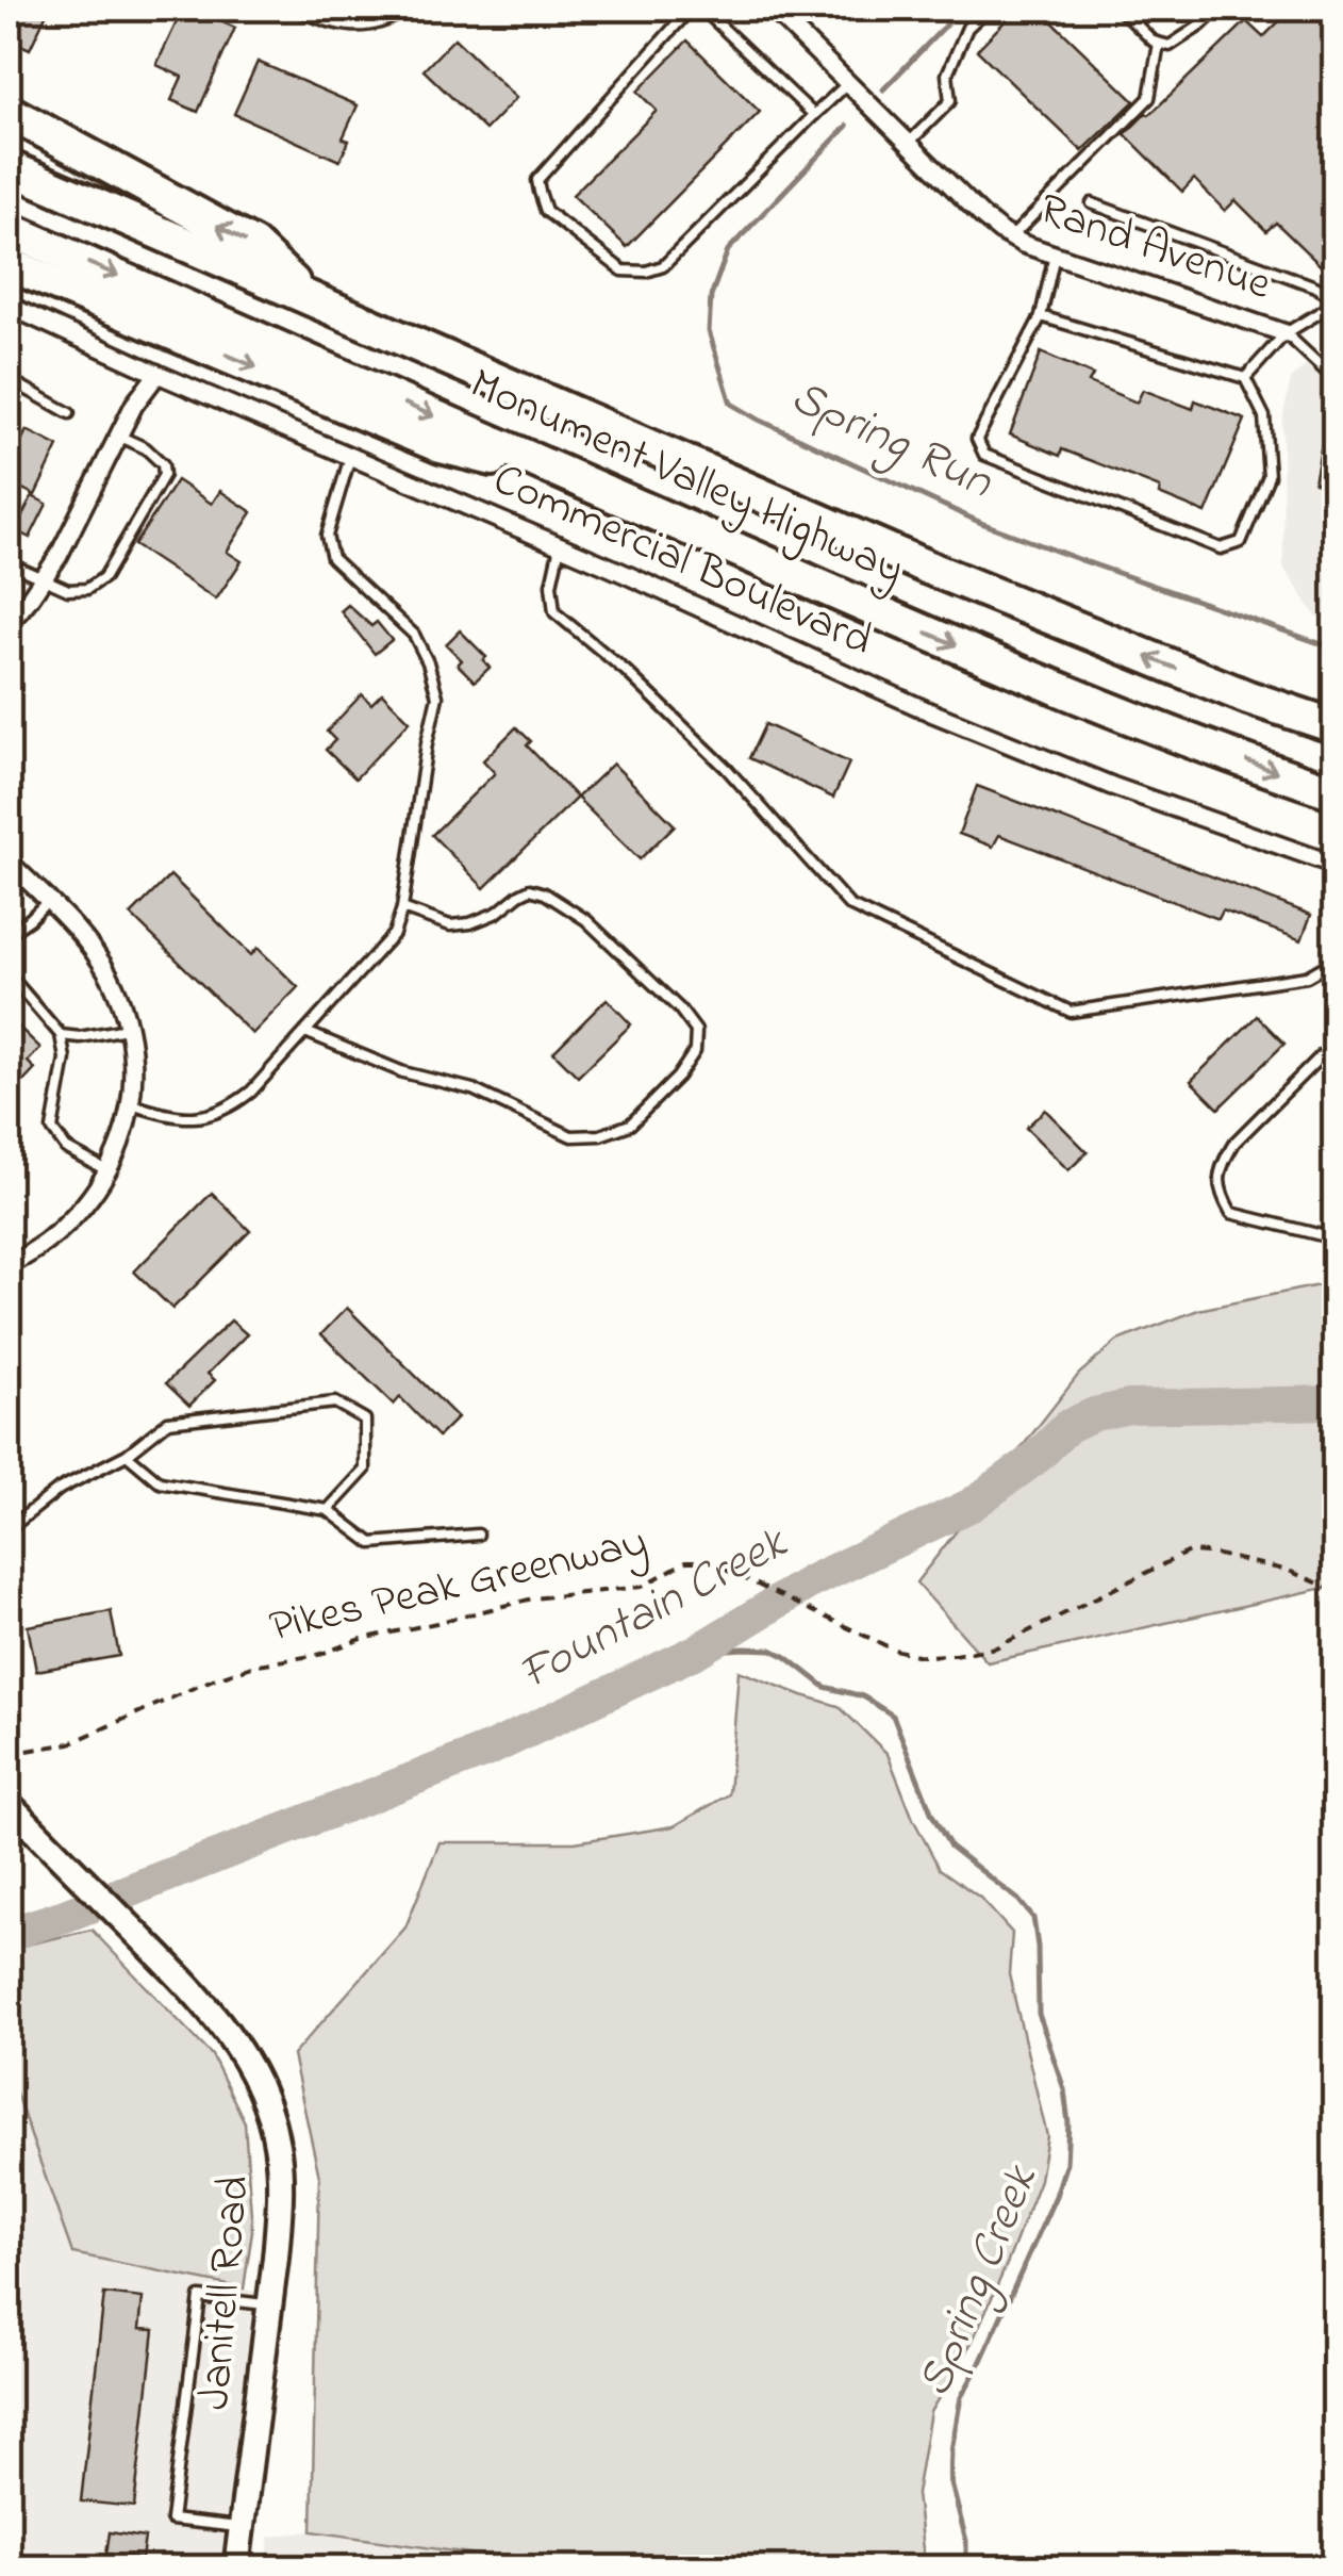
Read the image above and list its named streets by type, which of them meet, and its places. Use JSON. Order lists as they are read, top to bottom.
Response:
{
  "streets": {
    "highway": ["Monument Valley Highway"],
    "street": ["Rand Avenue", "Commercial Boulevard", "Janitell Road"],
    "path": ["Pikes Peak Greenway"]
  },
  "water": ["Spring Run", "Fountain Creek", "Spring Creek"]
}
